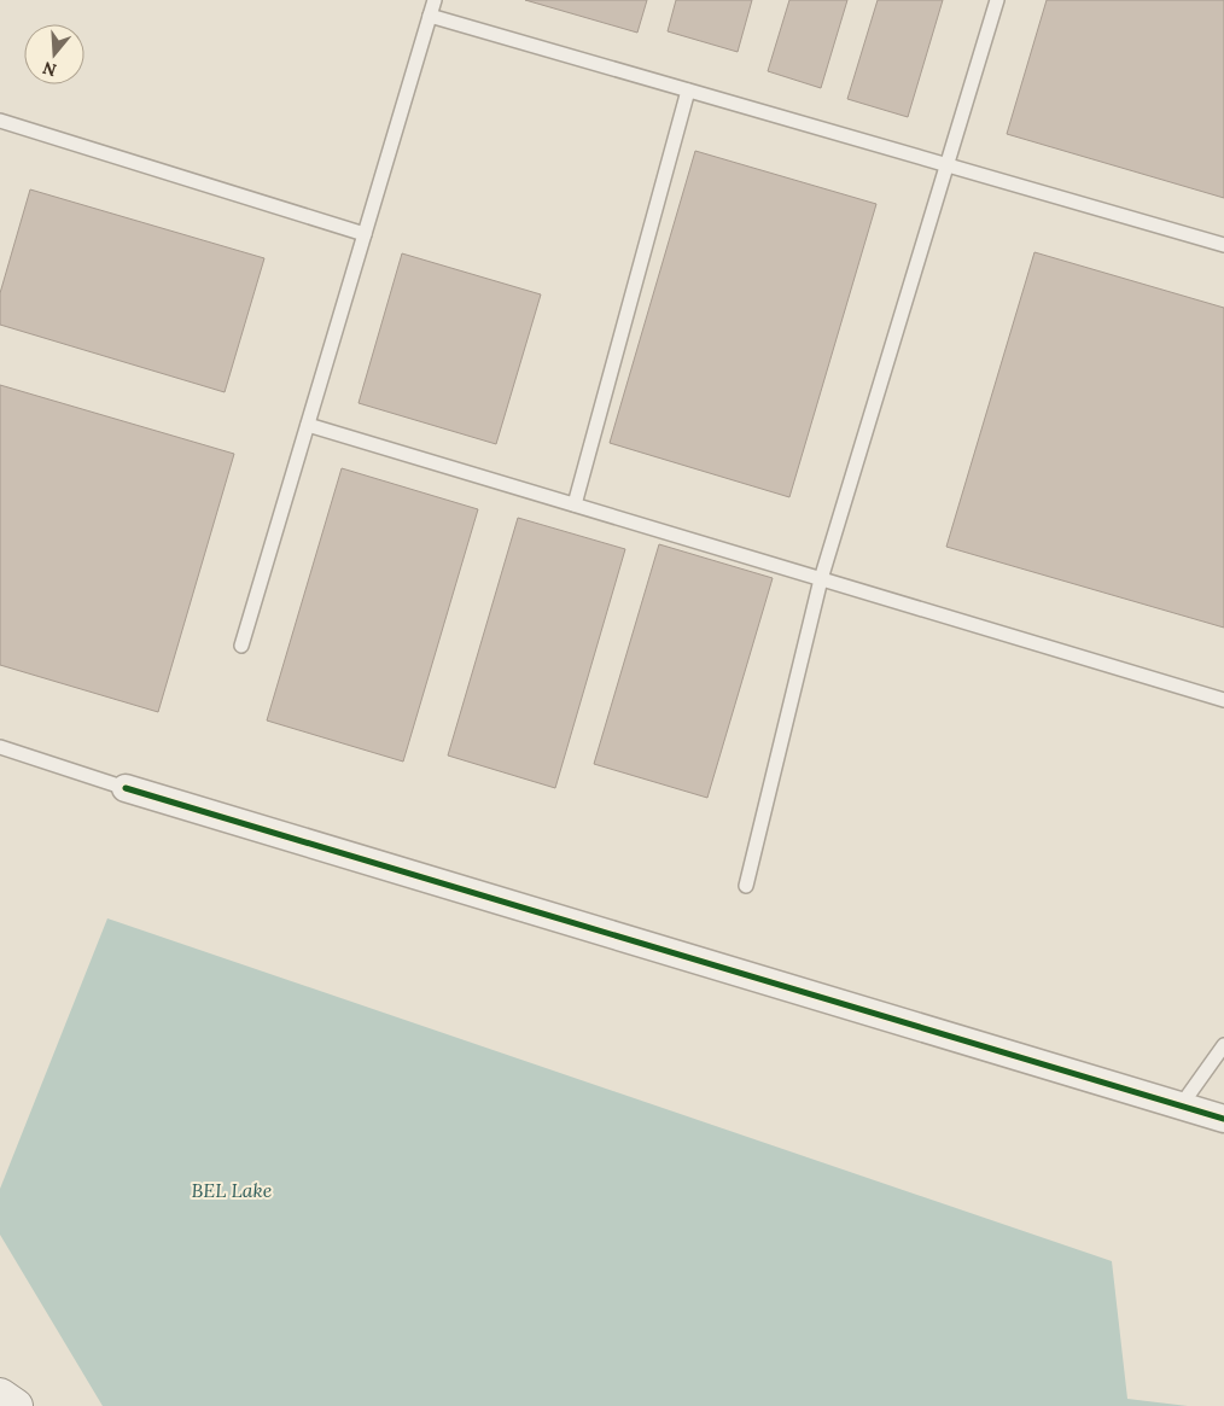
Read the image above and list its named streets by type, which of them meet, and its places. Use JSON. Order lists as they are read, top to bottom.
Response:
{
  "water": ["BEL Lake"],
  "north": "bottom"
}
